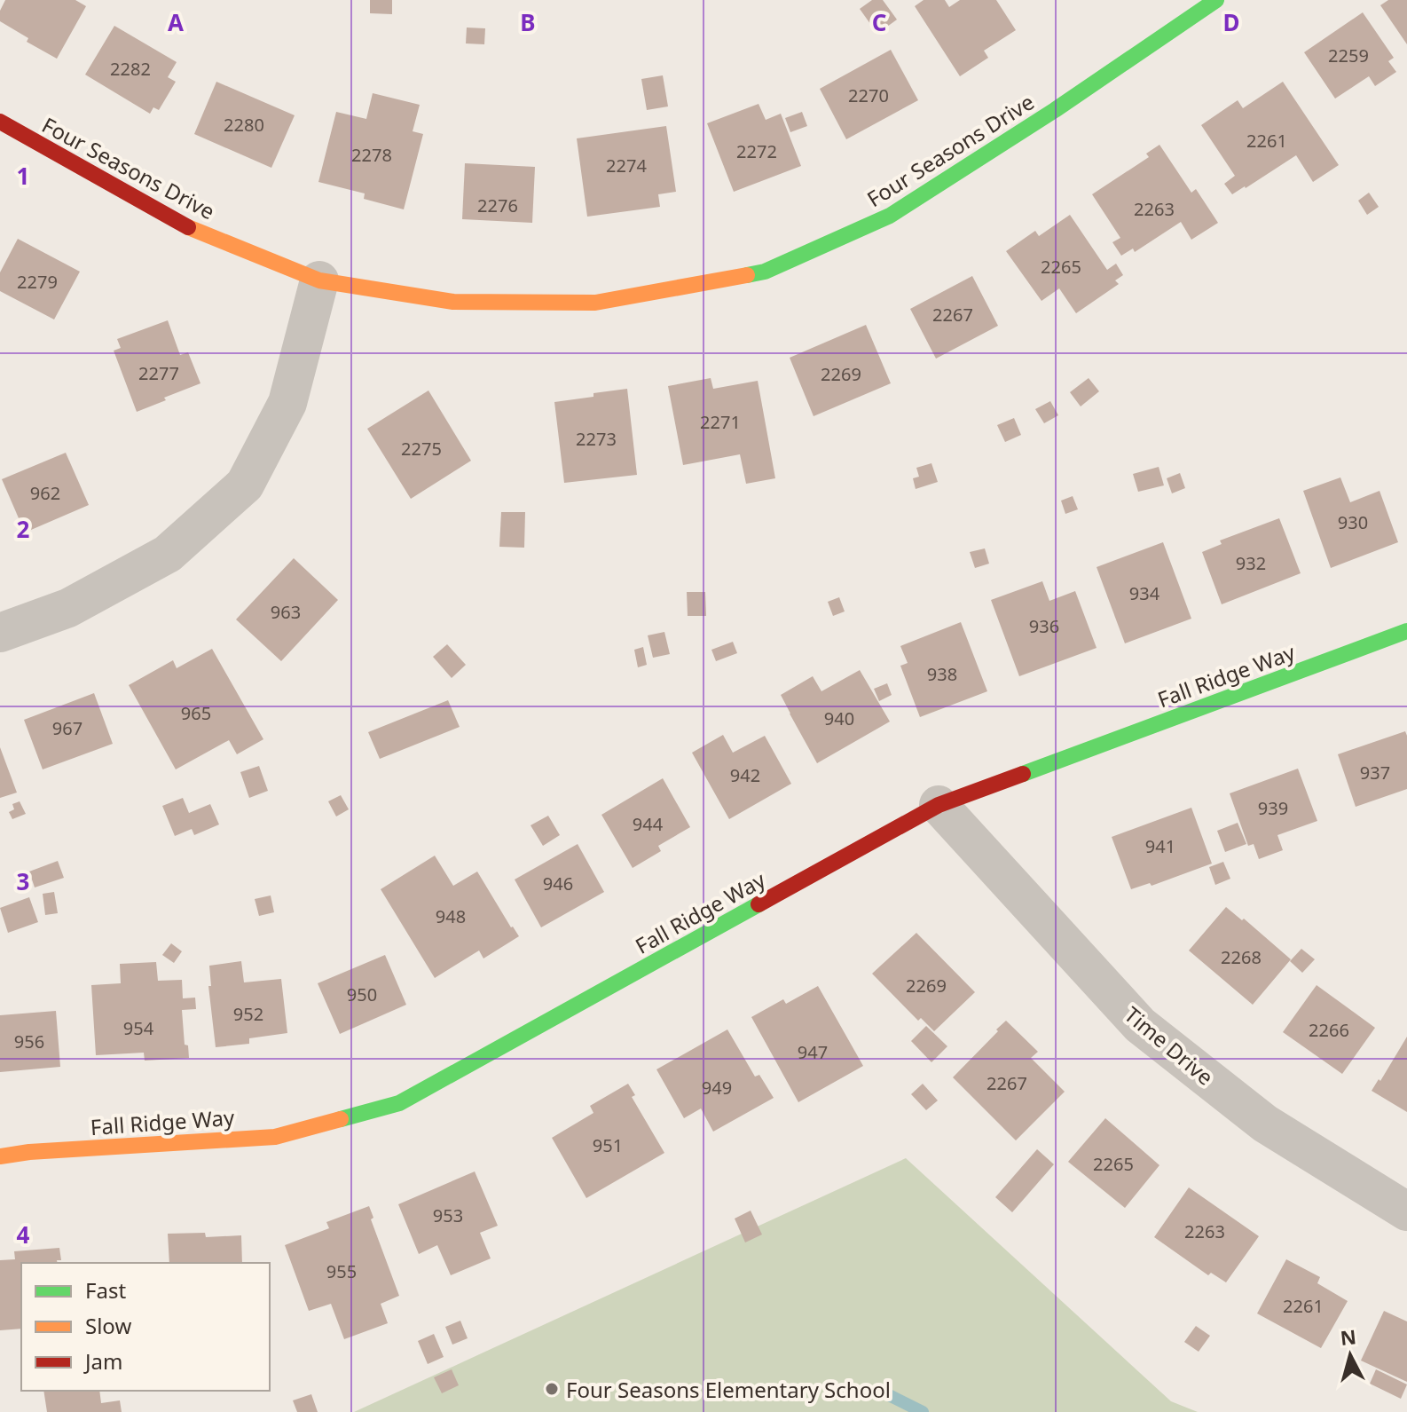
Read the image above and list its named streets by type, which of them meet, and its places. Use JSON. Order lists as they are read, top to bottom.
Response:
{
  "streets": {
    "street": ["Four Seasons Drive", "Fall Ridge Way", "Time Drive"]
  },
  "crossings": [
    ["Fall Ridge Way", "Time Drive"]
  ],
  "places": ["Four Seasons Elementary School"],
  "house_numbers": [
    "2259",
    "2282",
    "2270",
    "2280",
    "2261",
    "2272",
    "2278",
    "2274",
    "2276",
    "2263",
    "2265",
    "2279",
    "2267",
    "2277",
    "2269",
    "2271",
    "2273",
    "2275",
    "962",
    "930",
    "932",
    "934",
    "963",
    "936",
    "938",
    "965",
    "940",
    "967",
    "937",
    "942",
    "939",
    "944",
    "941",
    "946",
    "948",
    "2268",
    "2269",
    "950",
    "952",
    "954",
    "2266",
    "956",
    "947",
    "2267",
    "949",
    "951",
    "2265",
    "953",
    "2263",
    "955",
    "2261"
  ],
  "legend": ["Fast", "Slow", "Jam"],
  "north": "top",
  "grid": {
    "columns": [
      "A",
      "B",
      "C",
      "D"
    ],
    "rows": [
      "1",
      "2",
      "3",
      "4"
    ]
  }
}
